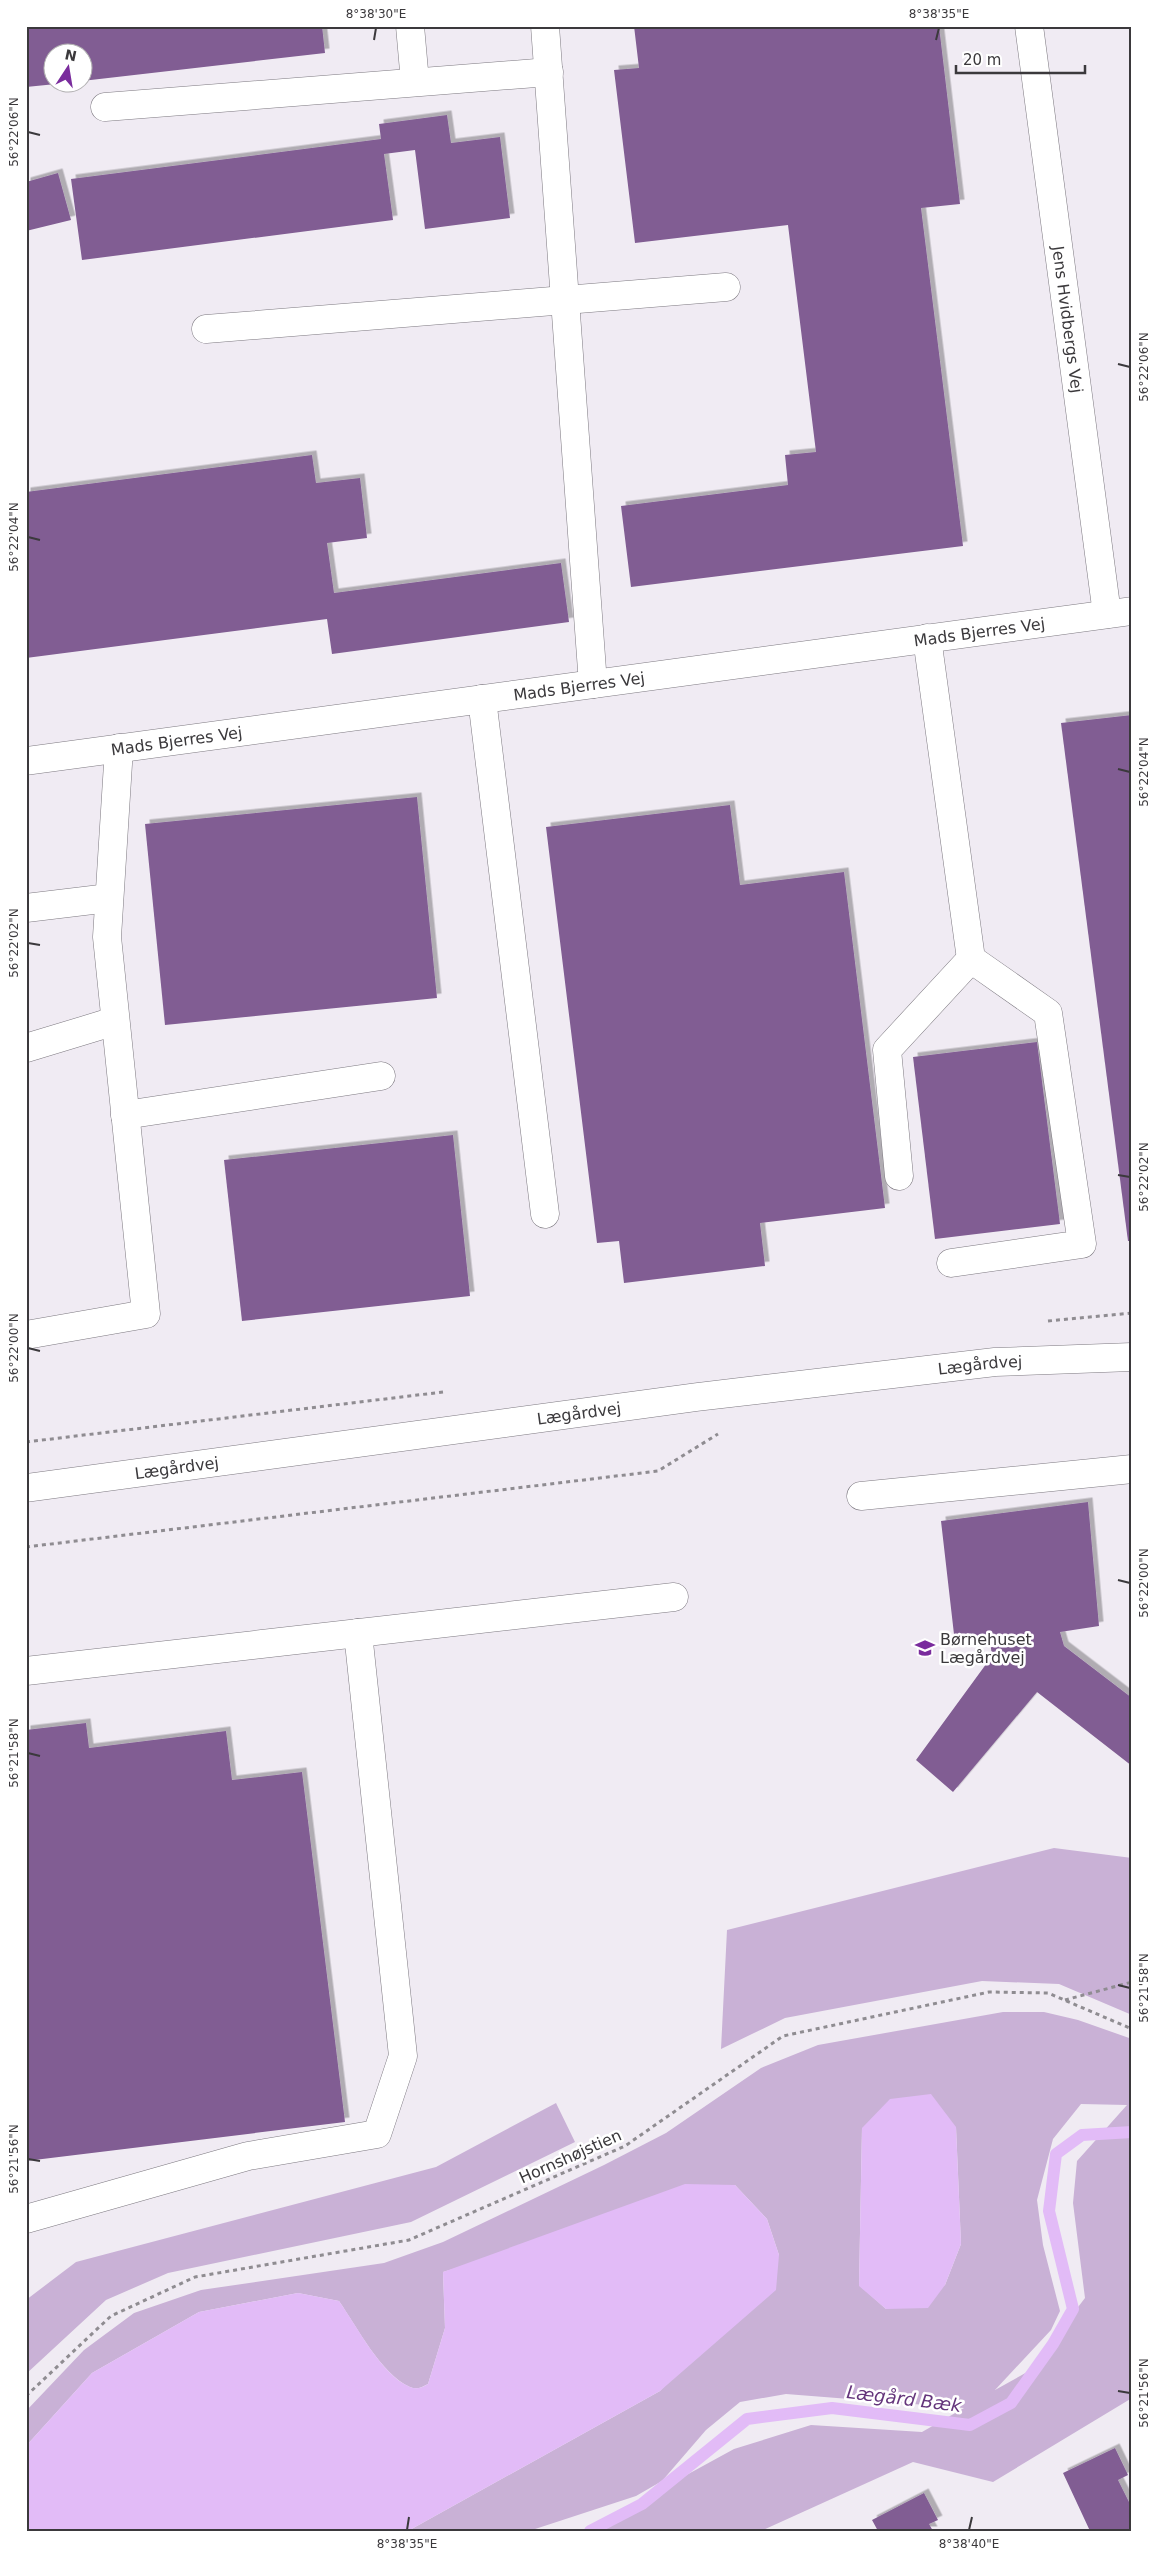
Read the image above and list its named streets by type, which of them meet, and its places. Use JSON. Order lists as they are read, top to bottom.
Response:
{
  "streets": {
    "street": ["Jens Hvidbergs Vej", "Mads Bjerres Vej", "Lægårdvej"],
    "path": ["Hornshøjstien"]
  },
  "crossings": [
    ["Jens Hvidbergs Vej", "Mads Bjerres Vej"]
  ],
  "water": ["Lægård Bæk"],
  "places": {
    "school or university": ["Børnehuset Lægårdvej"]
  },
  "scale_bar": "20 m",
  "north": "top",
  "coordinates": [
    "8°38'30\"E",
    "8°38'35\"E",
    "56°22'06\"N",
    "56°22'04\"N",
    "56°22'02\"N",
    "56°22'00\"N",
    "56°21'58\"N",
    "56°21'56\"N",
    "8°38'40\"E"
  ]
}
